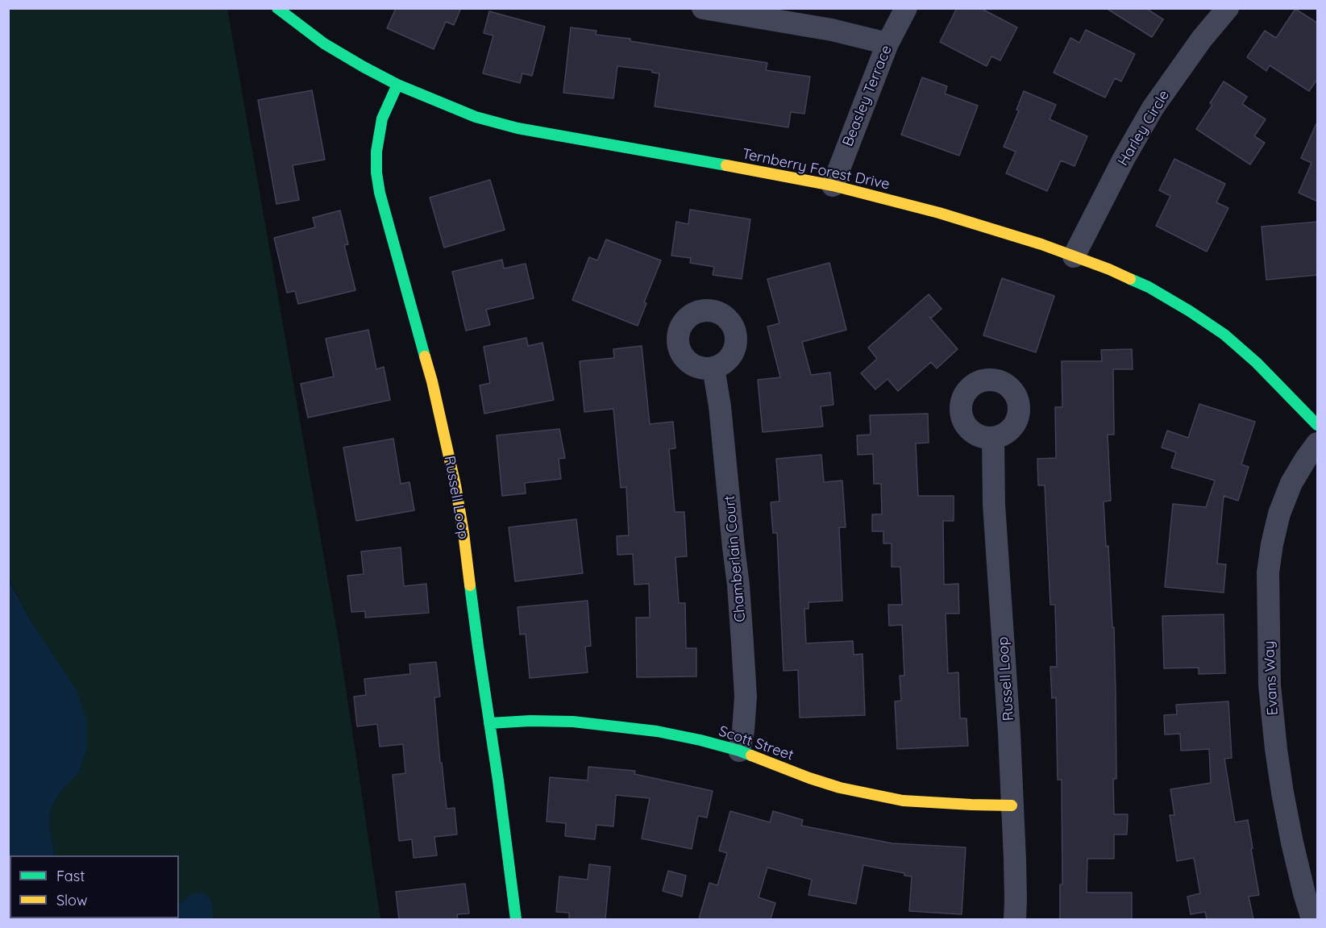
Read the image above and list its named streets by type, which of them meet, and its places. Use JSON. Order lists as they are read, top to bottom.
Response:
{
  "streets": {
    "street": [
      "Beasley Terrace",
      "Harley Circle",
      "Ternberry Forest Drive",
      "Russell Loop",
      "Chamberlain Court",
      "Evans Way",
      "Scott Street"
    ]
  },
  "crossings": [
    ["Beasley Terrace", "Ternberry Forest Drive"],
    ["Harley Circle", "Ternberry Forest Drive"],
    ["Ternberry Forest Drive", "Russell Loop"],
    ["Russell Loop", "Scott Street"],
    ["Chamberlain Court", "Scott Street"]
  ],
  "legend": ["Fast", "Slow"]
}
